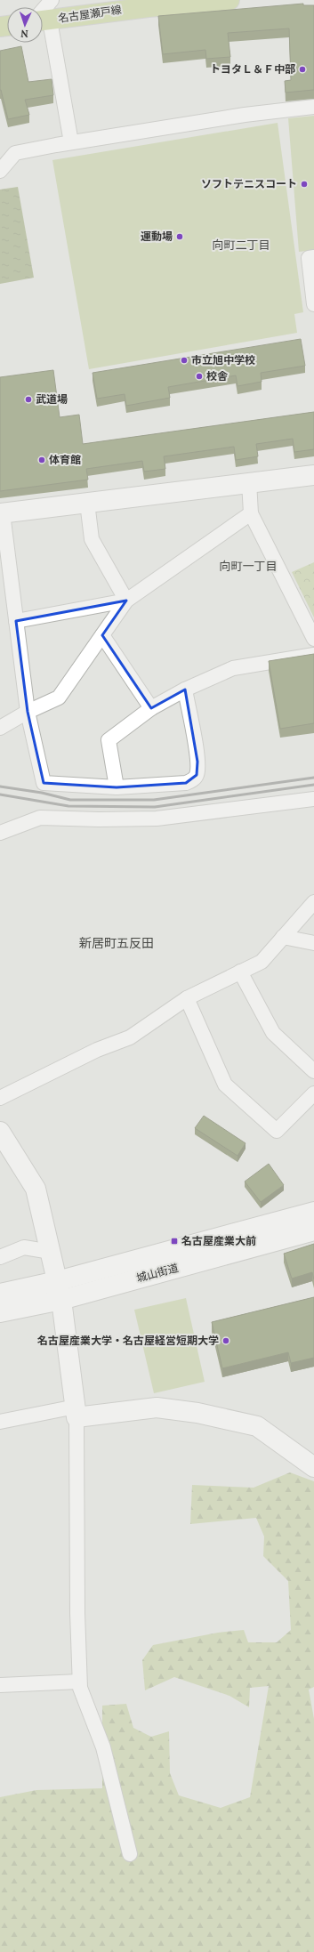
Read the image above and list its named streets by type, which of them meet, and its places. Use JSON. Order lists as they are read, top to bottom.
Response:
{
  "streets": {
    "main road": ["名古屋瀬戸線"],
    "street": ["城山街道"]
  },
  "districts": ["向町二丁目", "向町一丁目", "新居町五反田"],
  "places": {
    "other": [
      "トヨタＬ＆Ｆ中部",
      "ソフトテニスコート",
      "運動場",
      "市立旭中学校",
      "校舎",
      "武道場",
      "体育館",
      "名古屋産業大学・名古屋経営短期大学"
    ],
    "transit": ["名古屋産業大前"]
  },
  "north": "bottom"
}
